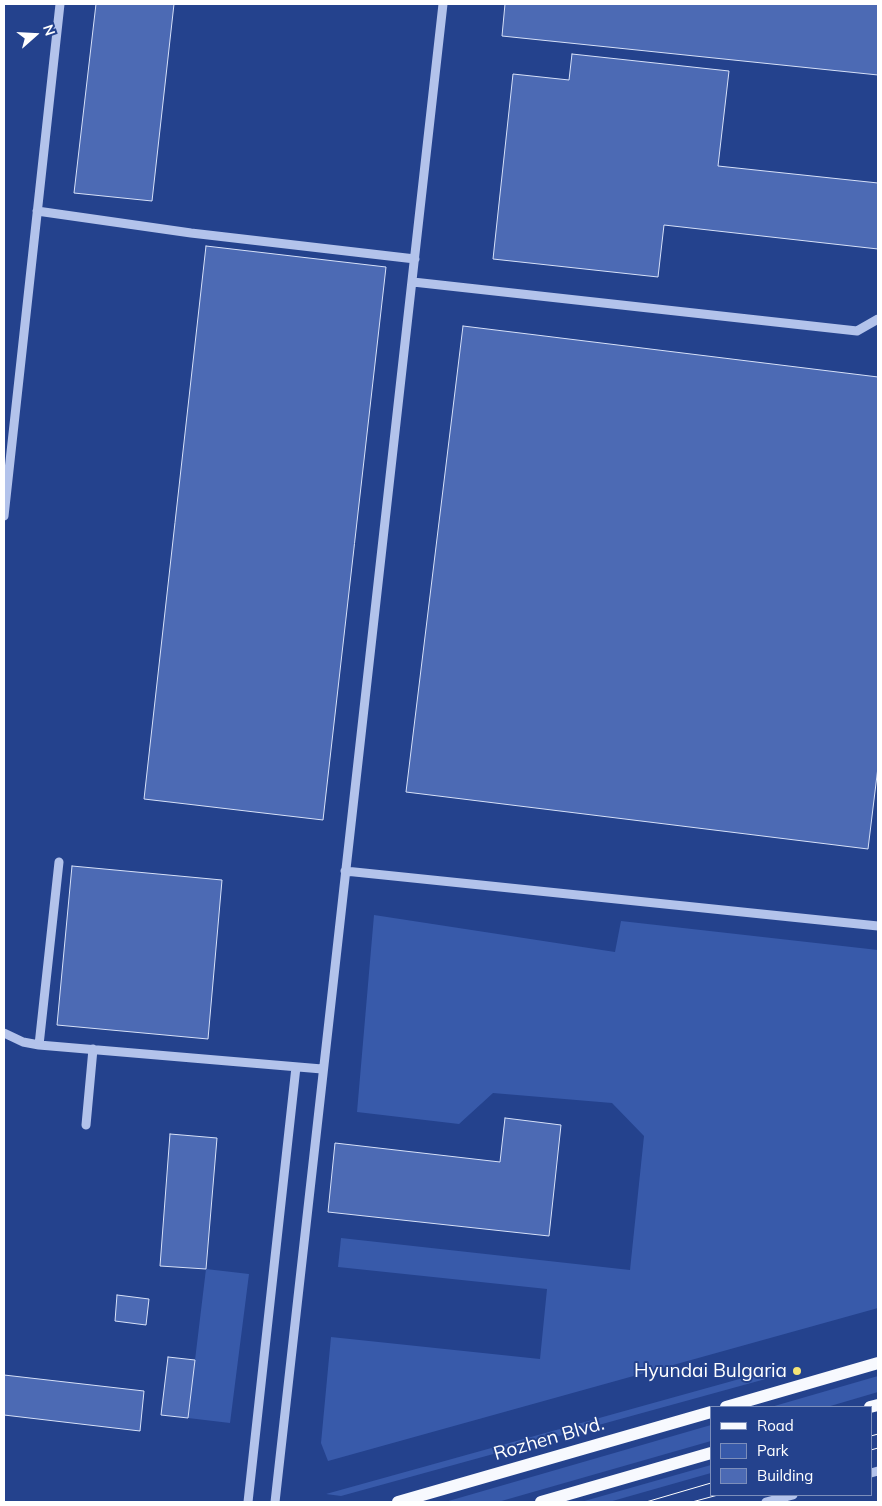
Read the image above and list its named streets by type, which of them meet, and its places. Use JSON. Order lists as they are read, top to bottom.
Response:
{
  "streets": {
    "main road": ["Rozhen Blvd."]
  },
  "places": ["Hyundai Bulgaria"],
  "legend": ["Road", "Park", "Building"],
  "north": "right"
}
